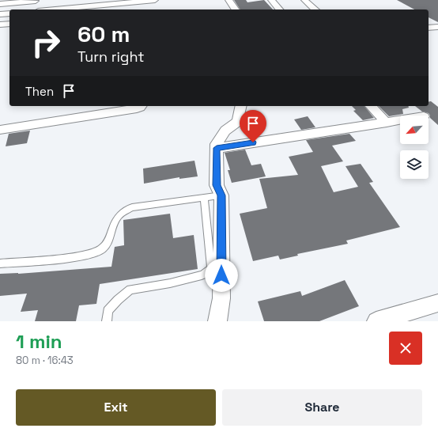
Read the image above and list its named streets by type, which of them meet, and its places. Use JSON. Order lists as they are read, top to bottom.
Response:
{
  "north": "bottom left",
  "page": {
    "turn": ["60 m", "Turn right"],
    "then": "Then",
    "heading": ["1 min", "80 m · 16:43"],
    "buttons": ["Exit", "Share"]
  }
}
